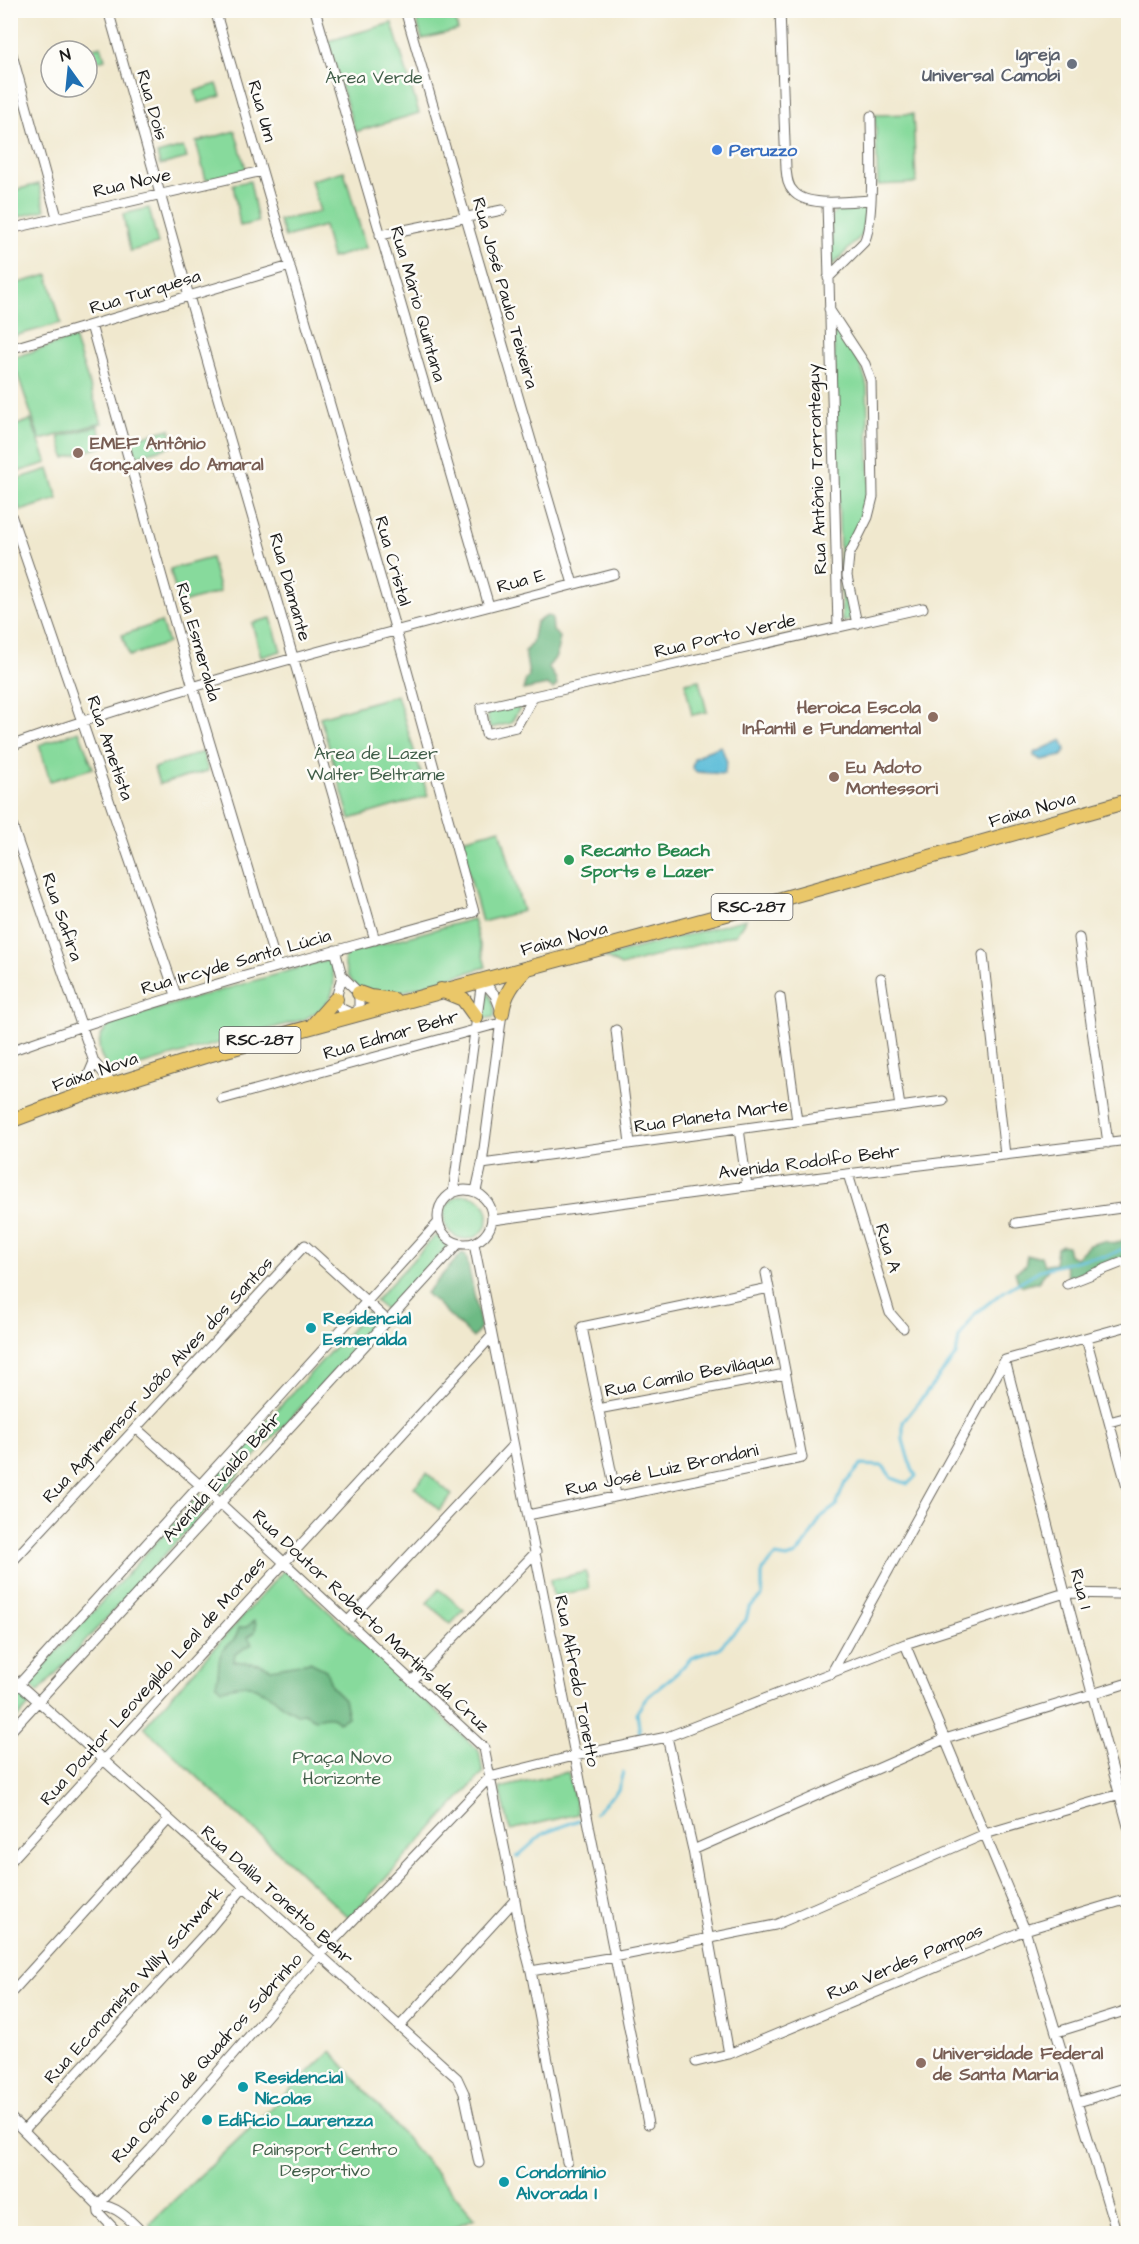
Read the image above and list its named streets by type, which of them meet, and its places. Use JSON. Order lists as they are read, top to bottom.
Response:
{
  "streets": {
    "highway": ["Faixa Nova", "RSC-287"],
    "street": [
      "Rua Dois",
      "Rua Um",
      "Rua Nove",
      "Rua Turquesa",
      "Rua José Paulo Teixeira",
      "Rua Mário Quintana",
      "Rua Antônio Torronteguy",
      "Rua Cristal",
      "Rua E",
      "Rua Diamante",
      "Rua Porto Verde",
      "Rua Esmeralda",
      "Rua Ametista",
      "Rua Safira",
      "Rua Ircyde Santa Lúcia",
      "Rua Edmar Behr",
      "Rua Planeta Marte",
      "Avenida Rodolfo Behr",
      "Rua A",
      "Rua Camilo Beviláqua",
      "Rua Agrimensor João Alves dos Santos",
      "Rua José Luiz Brondani",
      "Avenida Evaldo Behr",
      "Rua 1",
      "Rua Doutor Roberto Martins da Cruz",
      "Rua Doutor Leovegildo Leal de Moraes",
      "Rua Alfredo Tonetto",
      "Rua Dalila Tonetto Behr",
      "Rua Verdes Pampas",
      "Rua Economista Willy Schwark",
      "Rua Osório de Quadros Sobrinho"
    ]
  },
  "crossings": [
    ["Rua Dois", "Rua Nove"],
    ["Rua Dois", "Rua Diamante"],
    ["Rua Um", "Rua Nove"],
    ["Rua Um", "Rua Cristal"],
    ["Rua Turquesa", "Rua Cristal"],
    ["Rua Turquesa", "Rua Diamante"],
    ["Rua Turquesa", "Rua Esmeralda"],
    ["Rua José Paulo Teixeira", "Rua E"],
    ["Rua Mário Quintana", "Rua E"],
    ["Rua Antônio Torronteguy", "Rua Porto Verde"],
    ["Rua Cristal", "Rua E"],
    ["Rua Cristal", "Rua Ircyde Santa Lúcia"],
    ["Rua E", "Rua Diamante"],
    ["Rua E", "Rua Esmeralda"],
    ["Rua E", "Rua Ametista"],
    ["Rua Diamante", "Rua Ircyde Santa Lúcia"],
    ["Rua Esmeralda", "Rua Ircyde Santa Lúcia"],
    ["Rua Ametista", "Rua Ircyde Santa Lúcia"],
    ["Rua Safira", "Rua Ircyde Santa Lúcia"],
    ["Avenida Rodolfo Behr", "Rua A"],
    ["Avenida Rodolfo Behr", "Avenida Evaldo Behr"],
    ["Avenida Rodolfo Behr", "Rua Alfredo Tonetto"],
    ["Rua Camilo Beviláqua", "Rua José Luiz Brondani"],
    ["Rua Agrimensor João Alves dos Santos", "Avenida Evaldo Behr"],
    ["Rua Agrimensor João Alves dos Santos", "Rua Doutor Roberto Martins da Cruz"],
    ["Rua José Luiz Brondani", "Rua Alfredo Tonetto"],
    ["Avenida Evaldo Behr", "Rua Doutor Roberto Martins da Cruz"],
    ["Avenida Evaldo Behr", "Rua Alfredo Tonetto"],
    ["Avenida Evaldo Behr", "Rua Dalila Tonetto Behr"],
    ["Rua Doutor Roberto Martins da Cruz", "Rua Doutor Leovegildo Leal de Moraes"],
    ["Rua Doutor Roberto Martins da Cruz", "Rua Osório de Quadros Sobrinho"],
    ["Rua Doutor Leovegildo Leal de Moraes", "Rua Alfredo Tonetto"],
    ["Rua Doutor Leovegildo Leal de Moraes", "Rua Dalila Tonetto Behr"],
    ["Rua Dalila Tonetto Behr", "Rua Economista Willy Schwark"],
    ["Rua Dalila Tonetto Behr", "Rua Osório de Quadros Sobrinho"]
  ],
  "parks": [
    "Área Verde",
    "Área de Lazer Walter Beltrame",
    "Praça Novo Horizonte",
    "Painsport Centro Desportivo"
  ],
  "places": [
    "Igreja Universal Camobi",
    "Peruzzo",
    "EMEF Antônio Gonçalves do Amaral",
    "Heroica Escola Infantil e Fundamental",
    "Eu Adoto Montessori",
    "Recanto Beach Sports e Lazer",
    "Residencial Esmeralda",
    "Universidade Federal de Santa Maria",
    "Residencial Nícolas",
    "Edifício Laurenzza",
    "Condomínio Alvorada I"
  ],
  "north": "top"
}
